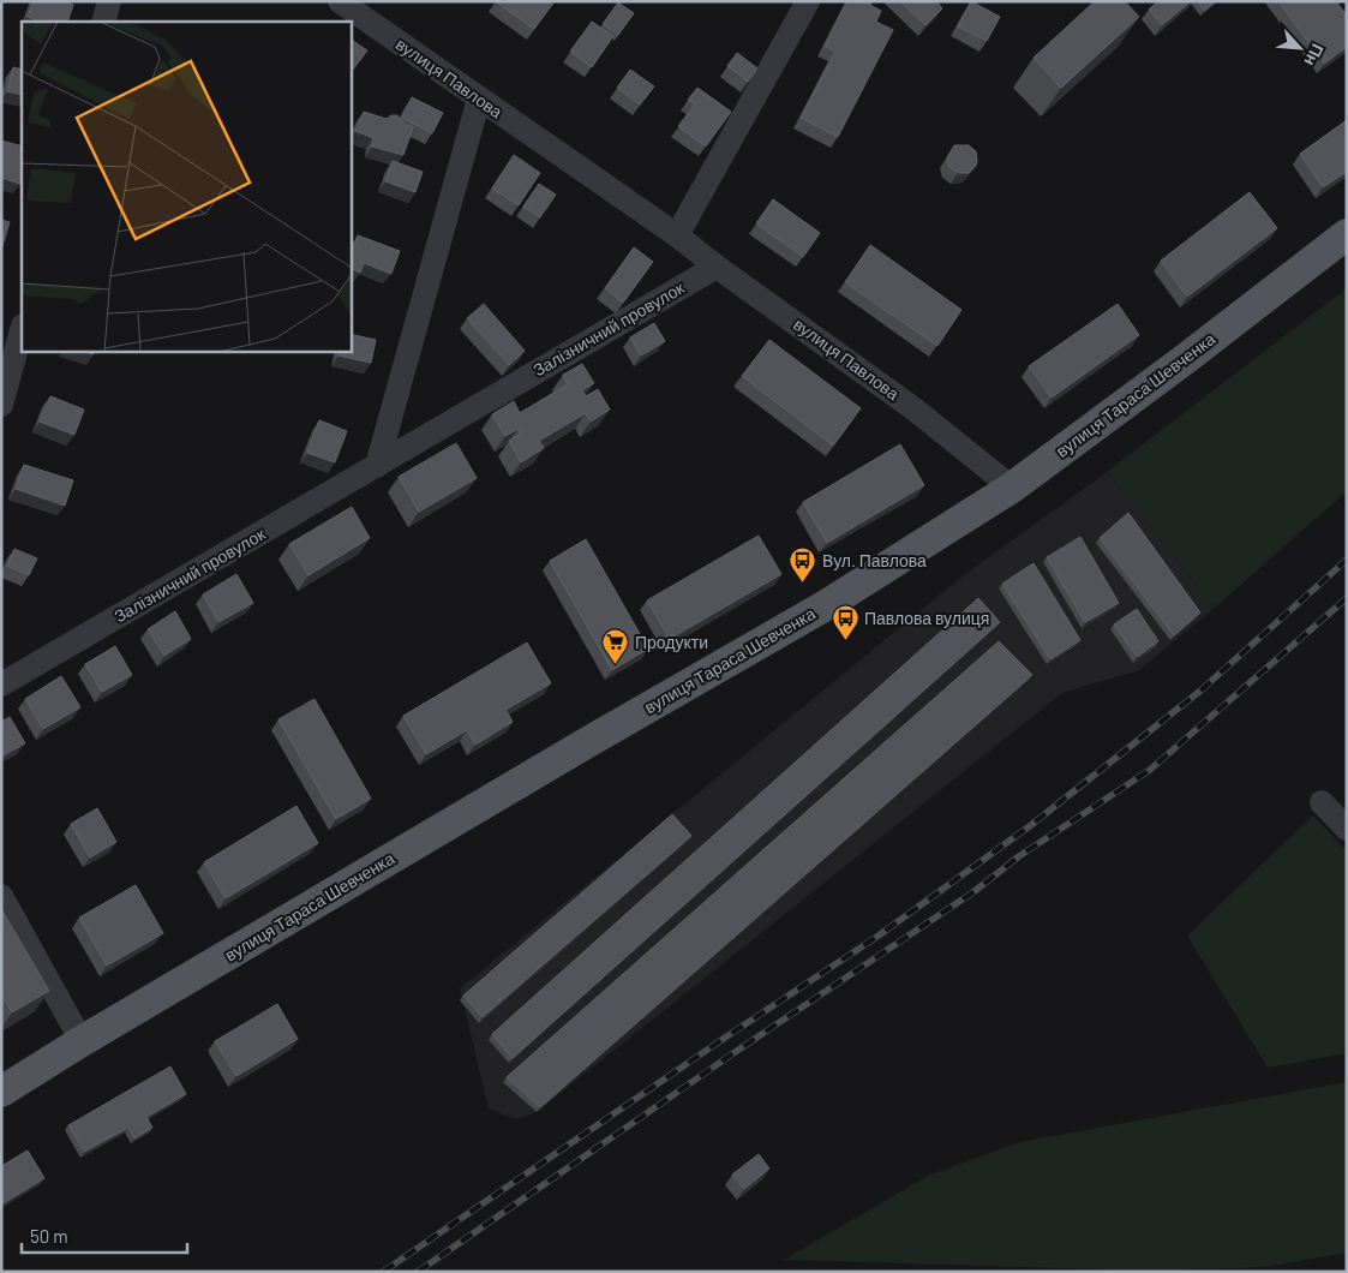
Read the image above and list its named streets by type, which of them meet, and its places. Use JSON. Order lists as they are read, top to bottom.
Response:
{
  "streets": {
    "main road": ["вулиця Тараса Шевченка"],
    "street": ["вулиця Павлова", "Залізничний провулок"]
  },
  "crossings": [
    ["вулиця Павлова", "Залізничний провулок"],
    ["вулиця Павлова", "вулиця Тараса Шевченка"]
  ],
  "places": {
    "bus stop": ["Вул. Павлова", "Павлова вулиця"],
    "supermarket": ["Продукти"]
  },
  "scale_bar": "50 m",
  "north": "bottom right"
}
